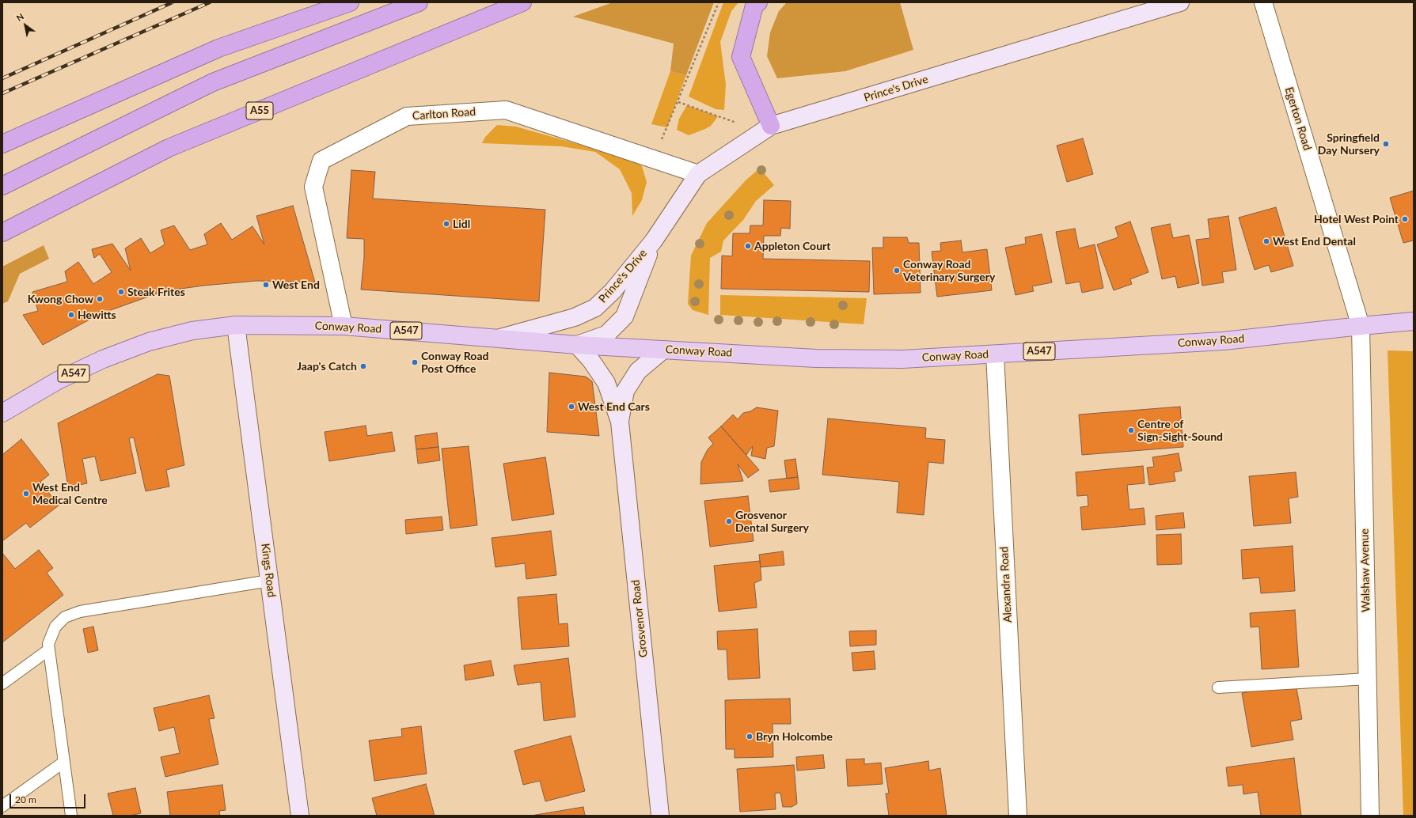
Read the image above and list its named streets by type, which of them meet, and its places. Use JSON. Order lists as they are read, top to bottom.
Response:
{
  "streets": {
    "highway": ["A55"],
    "main road": [
      "Prince's Drive",
      "Conway Road",
      "A547",
      "Kings Road",
      "Grosvenor Road"
    ],
    "street": [
      "Carlton Road",
      "Egerton Road",
      "Walshaw Avenue",
      "Alexandra Road"
    ]
  },
  "crossings": [
    ["Prince's Drive", "Carlton Road"],
    ["Prince's Drive", "Conway Road"],
    ["Prince's Drive", "Grosvenor Road"],
    ["Carlton Road", "Conway Road"],
    ["Egerton Road", "Conway Road"],
    ["Egerton Road", "Walshaw Avenue"],
    ["Conway Road", "Kings Road"],
    ["Conway Road", "Walshaw Avenue"],
    ["Conway Road", "Alexandra Road"],
    ["Conway Road", "Grosvenor Road"]
  ],
  "places": [
    "Springfield Day Nursery",
    "Hotel West Point",
    "Lidl",
    "West End Dental",
    "Appleton Court",
    "Conway Road Veterinary Surgery",
    "West End",
    "Steak Frites",
    "Kwong Chow",
    "Hewitts",
    "Conway Road Post Office",
    "Jaap's Catch",
    "West End Cars",
    "Centre of Sign-Sight-Sound",
    "West End Medical Centre",
    "Grosvenor Dental Surgery",
    "Bryn Holcombe"
  ],
  "scale_bar": "20 m",
  "north": "top left"
}
